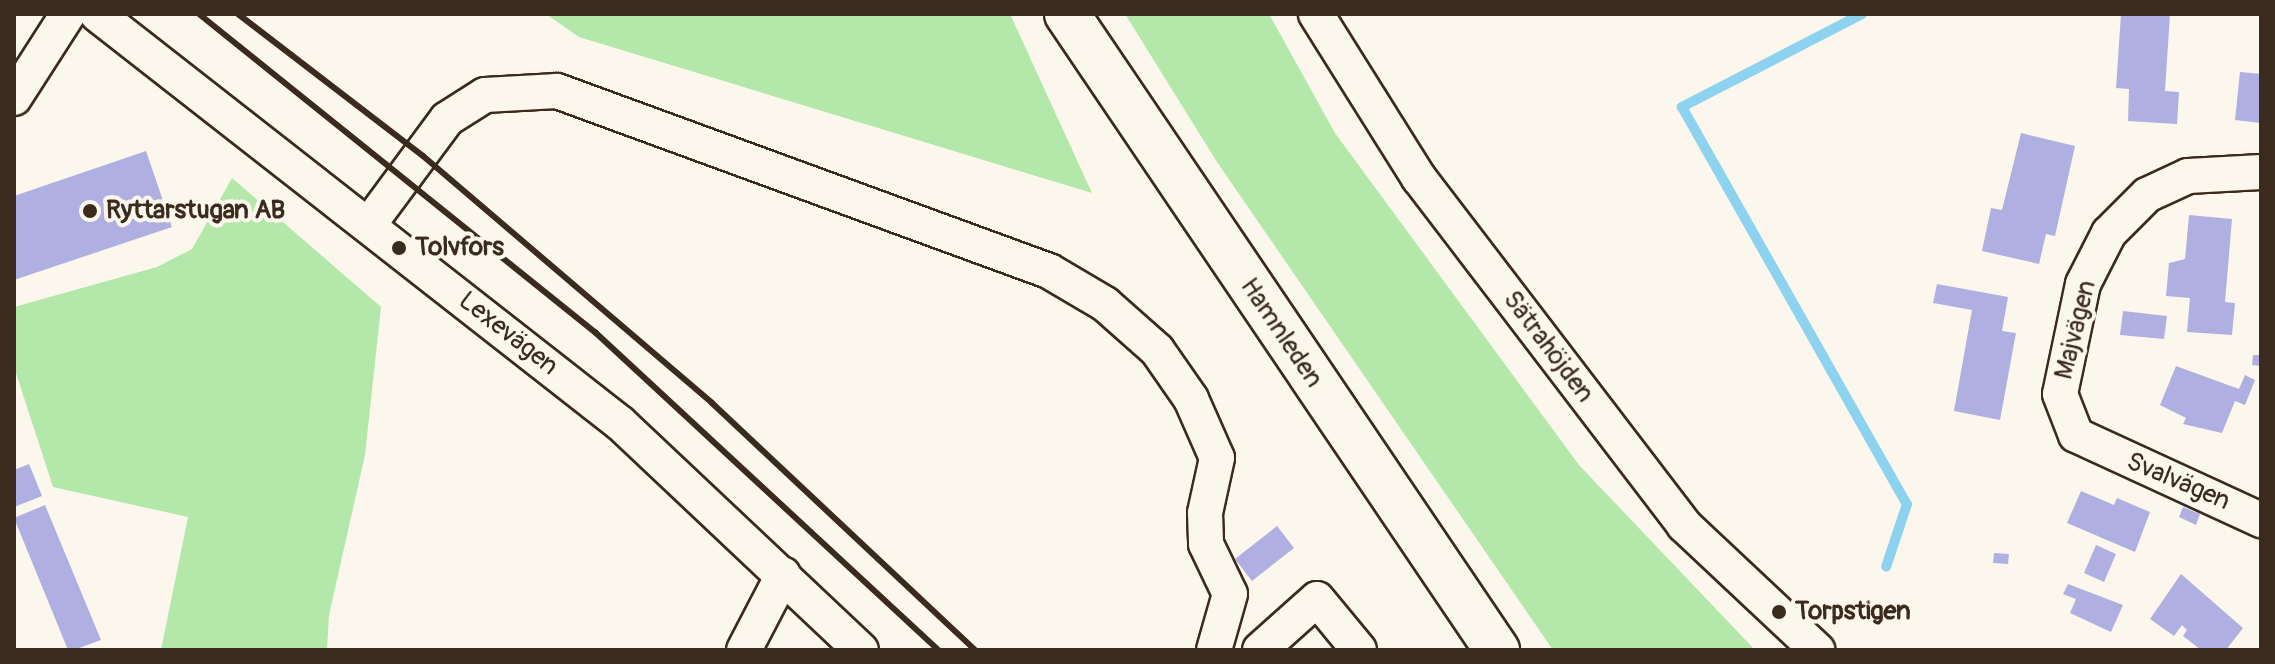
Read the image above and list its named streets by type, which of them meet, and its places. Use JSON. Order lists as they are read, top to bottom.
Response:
{
  "streets": {
    "main road": ["Hamnleden"],
    "street": [
      "Majvägen",
      "Lexevägen",
      "Sätrahöjden",
      "Svalvägen"
    ]
  },
  "crossings": [
    ["Majvägen", "Svalvägen"]
  ],
  "places": ["Ryttarstugan AB", "Tolvfors", "Torpstigen"]
}
